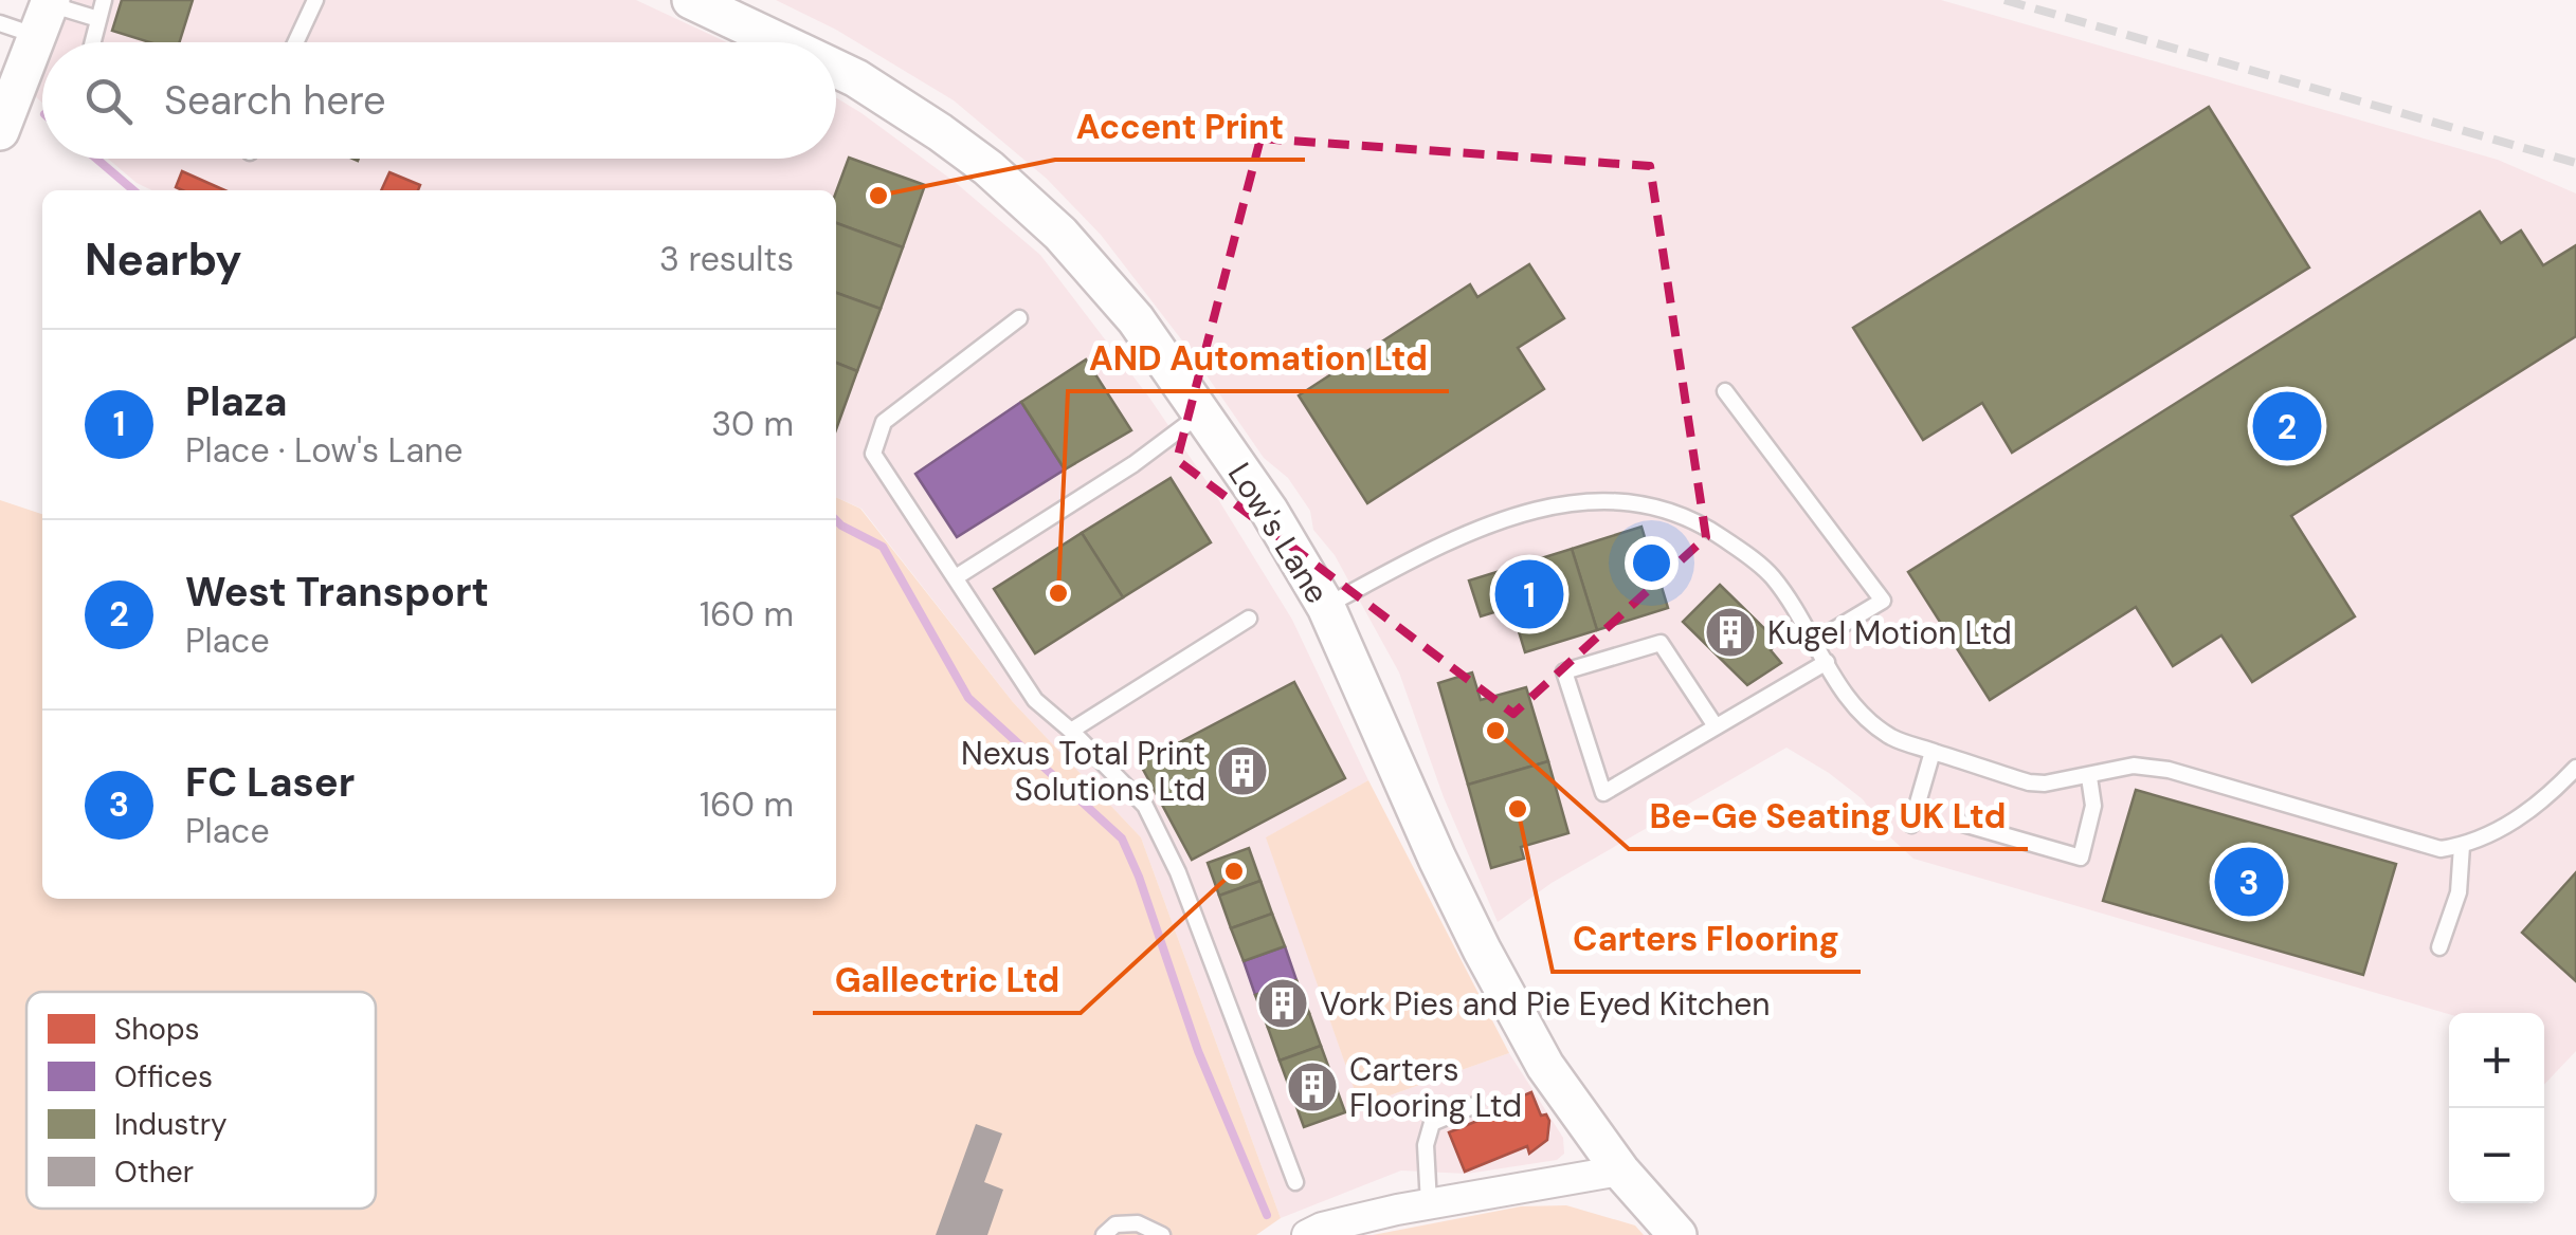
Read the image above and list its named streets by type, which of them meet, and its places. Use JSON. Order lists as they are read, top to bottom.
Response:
{
  "streets": {
    "street": ["Low's Lane"]
  },
  "places": {
    "other": [
      "Accent Print",
      "AND Automation Ltd",
      "Be-Ge Seating UK Ltd",
      "Carters Flooring",
      "Gallectric Ltd"
    ],
    "building": [
      "Kugel Motion Ltd",
      "Nexus Total Print Solutions Ltd",
      "Vork Pies and Pie Eyed Kitchen",
      "Carters Flooring Ltd"
    ]
  },
  "legend": [
    "Shops",
    "Offices",
    "Industry",
    "Other"
  ],
  "page": {
    "search": "Search here",
    "heading": ["Nearby", "3 results"],
    "list": [
      {
        "mark": "1",
        "name": "Plaza",
        "note": "Place · Low's Lane",
        "value": "30 m"
      },
      {
        "mark": "2",
        "name": "West Transport",
        "note": "Place",
        "value": "160 m"
      },
      {
        "mark": "3",
        "name": "FC Laser",
        "note": "Place",
        "value": "160 m"
      }
    ],
    "pins": ["2", "1", "3"],
    "map_buttons": ["+", "−"]
  }
}
